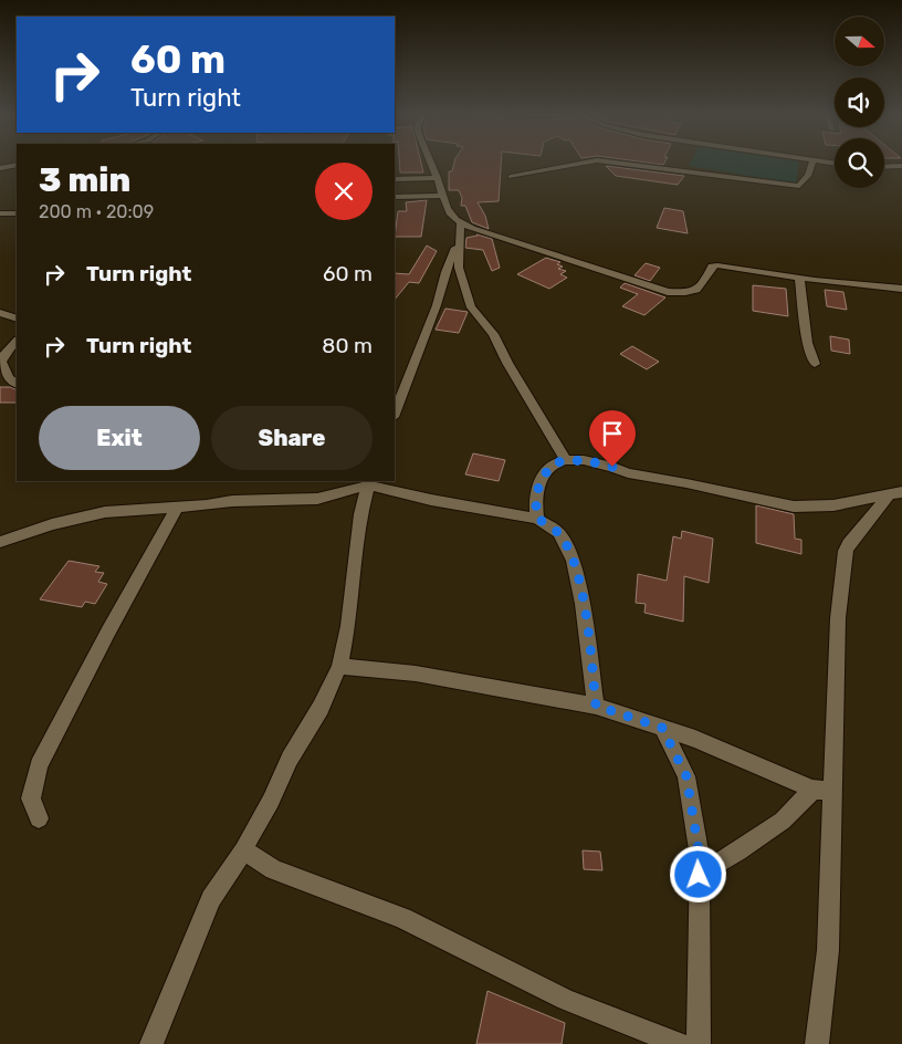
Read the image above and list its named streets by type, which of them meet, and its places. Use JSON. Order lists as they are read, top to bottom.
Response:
{
  "north": "right",
  "page": {
    "turn": ["60 m", "Turn right"],
    "heading": ["3 min", "200 m · 20:09"],
    "list": [
      {
        "name": "Turn right",
        "value": "60 m"
      },
      {
        "name": "Turn right",
        "value": "80 m"
      }
    ],
    "buttons": ["Exit", "Share"]
  }
}
